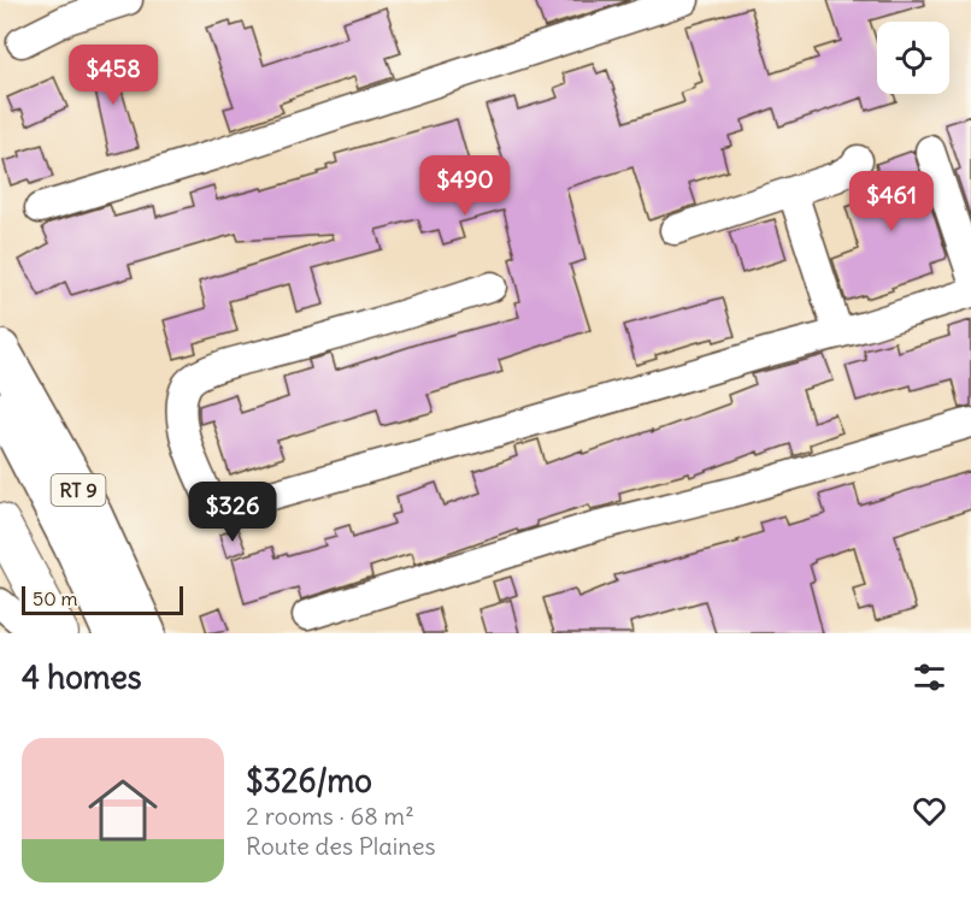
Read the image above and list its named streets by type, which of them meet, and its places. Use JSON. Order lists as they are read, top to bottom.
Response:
{
  "streets": {
    "highway": ["RT 9"]
  },
  "scale_bar": "50 m",
  "page": {
    "price": [
      "$458",
      "$490",
      "$461",
      "$326"
    ],
    "scale": "50 m",
    "heading": "4 homes",
    "list": [
      {
        "name": "$326/mo",
        "note": "2 rooms · 68 m² · Route des Plaines"
      }
    ]
  }
}
